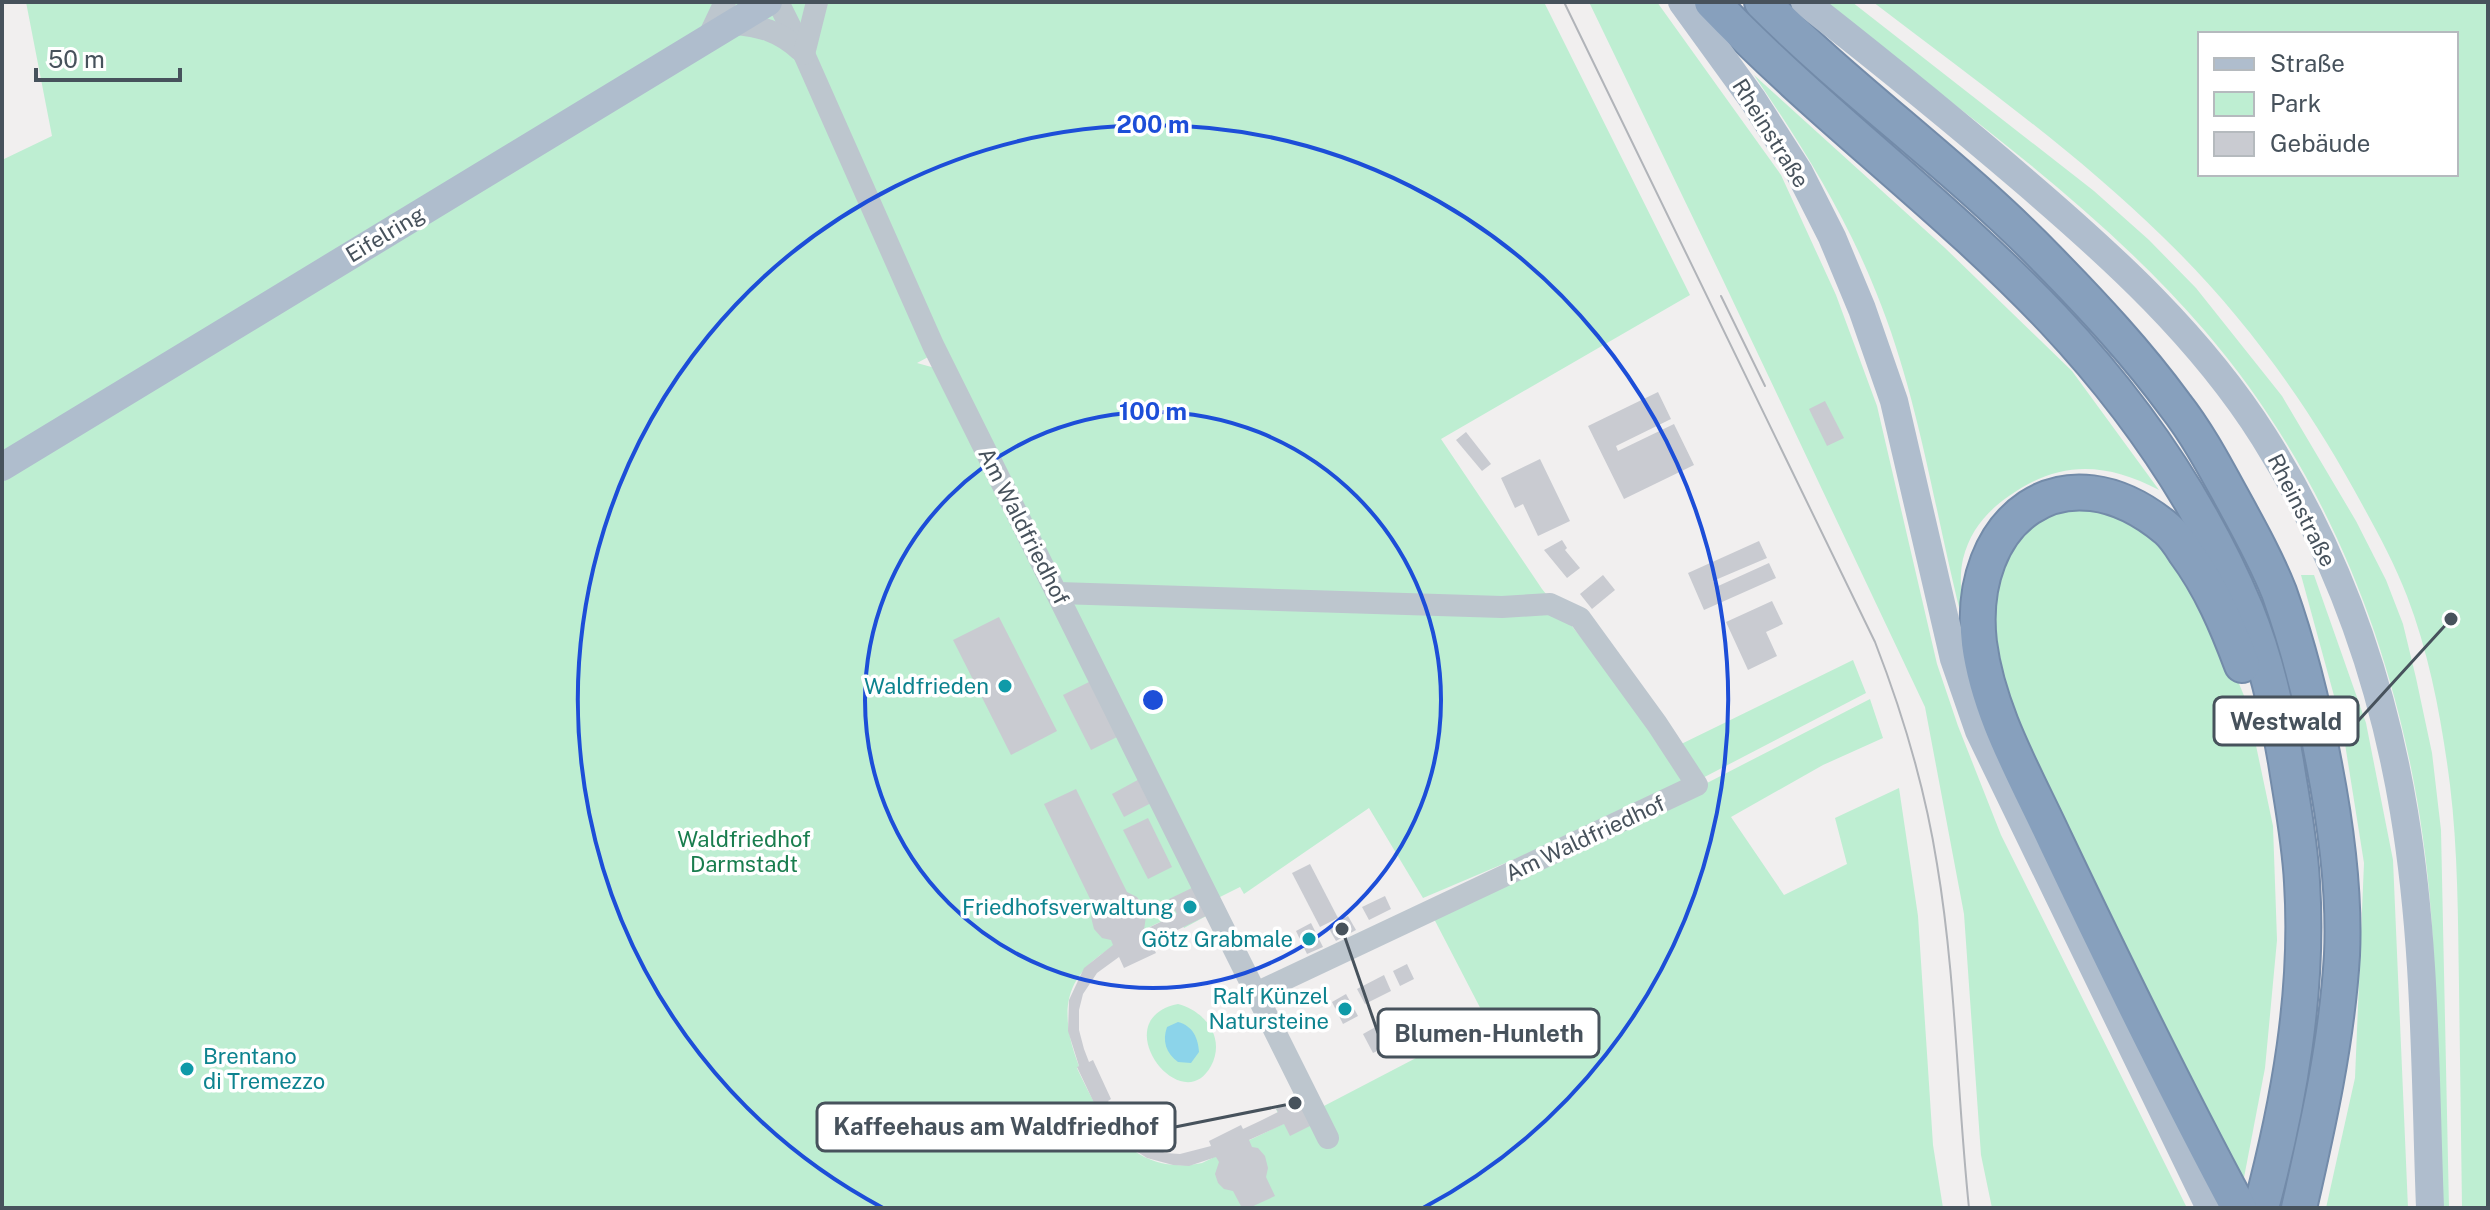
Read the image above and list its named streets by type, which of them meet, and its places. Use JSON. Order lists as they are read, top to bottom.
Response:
{
  "streets": {
    "main road": ["Rheinstraße", "Eifelring"],
    "street": ["Am Waldfriedhof"]
  },
  "crossings": [
    ["Eifelring", "Am Waldfriedhof"]
  ],
  "parks": ["Waldfriedhof Darmstadt"],
  "places": [
    "Westwald",
    "Waldfrieden",
    "Friedhofsverwaltung",
    "Blumen-Hunleth",
    "Götz Grabmale",
    "Ralf Künzel Natursteine",
    "Brentano di Tremezzo",
    "Kaffeehaus am Waldfriedhof"
  ],
  "legend": ["Straße", "Park", "Gebäude"],
  "scale_bar": "50 m",
  "rings": ["200 m", "100 m"]
}
